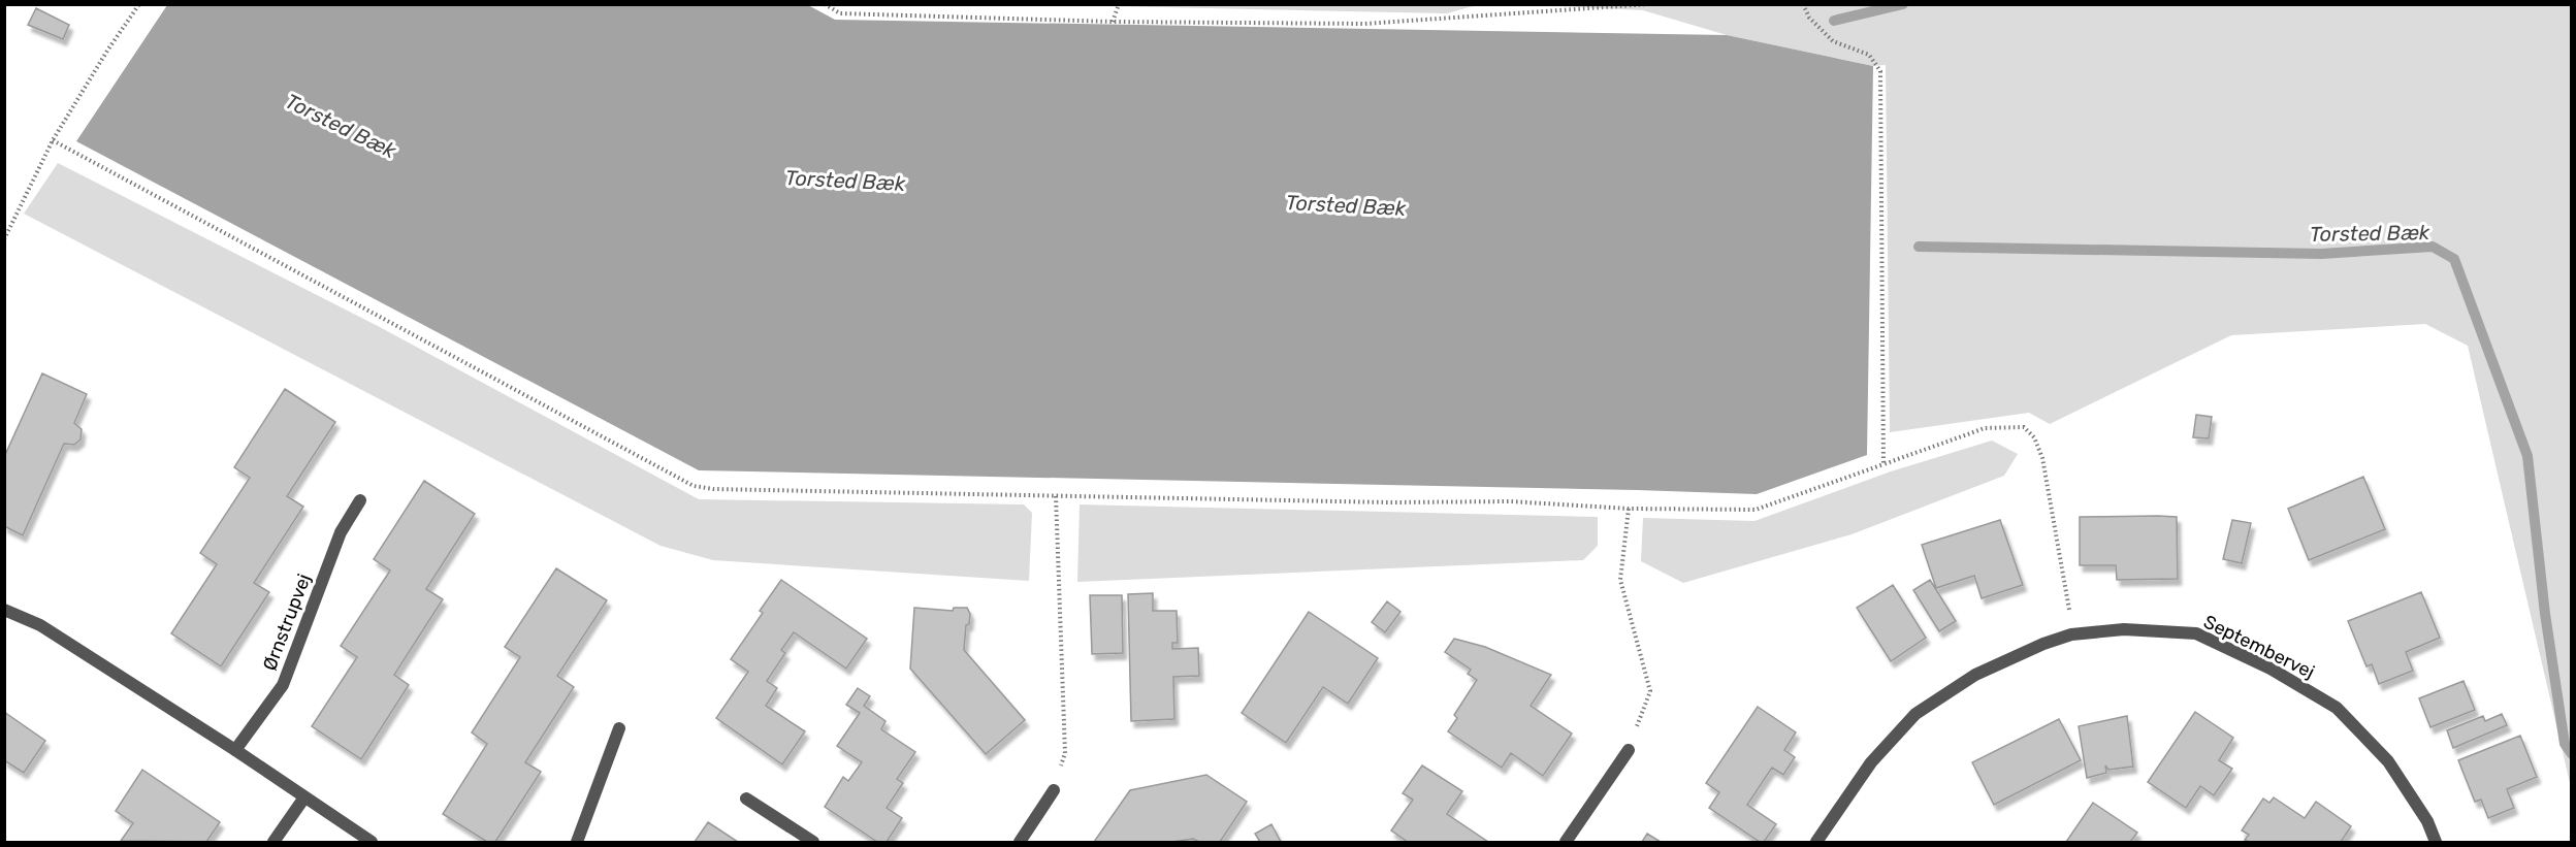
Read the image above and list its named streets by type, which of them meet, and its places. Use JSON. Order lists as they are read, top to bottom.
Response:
{
  "streets": {
    "street": ["Ørnstrupvej", "Septembervej"]
  },
  "water": ["Torsted Bæk"]
}
